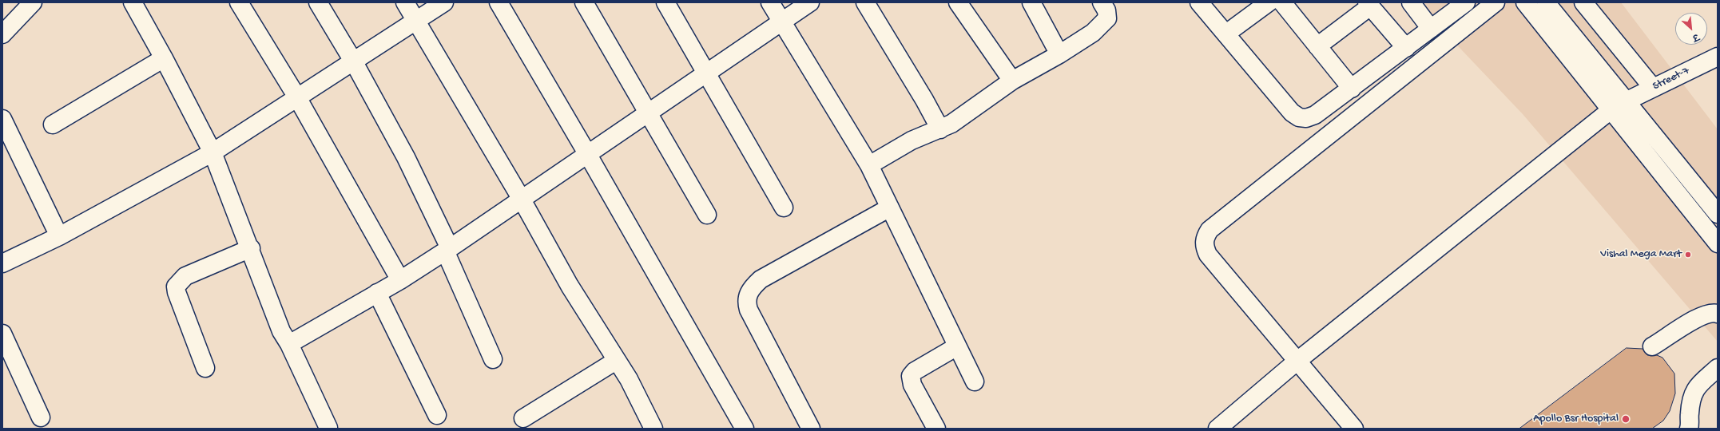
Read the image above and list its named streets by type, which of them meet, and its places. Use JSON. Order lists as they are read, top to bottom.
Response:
{
  "streets": {
    "street": ["Street-7"]
  },
  "places": ["Vishal Mega Mart", "Apollo Bsr Hospital"],
  "north": "bottom right"
}
